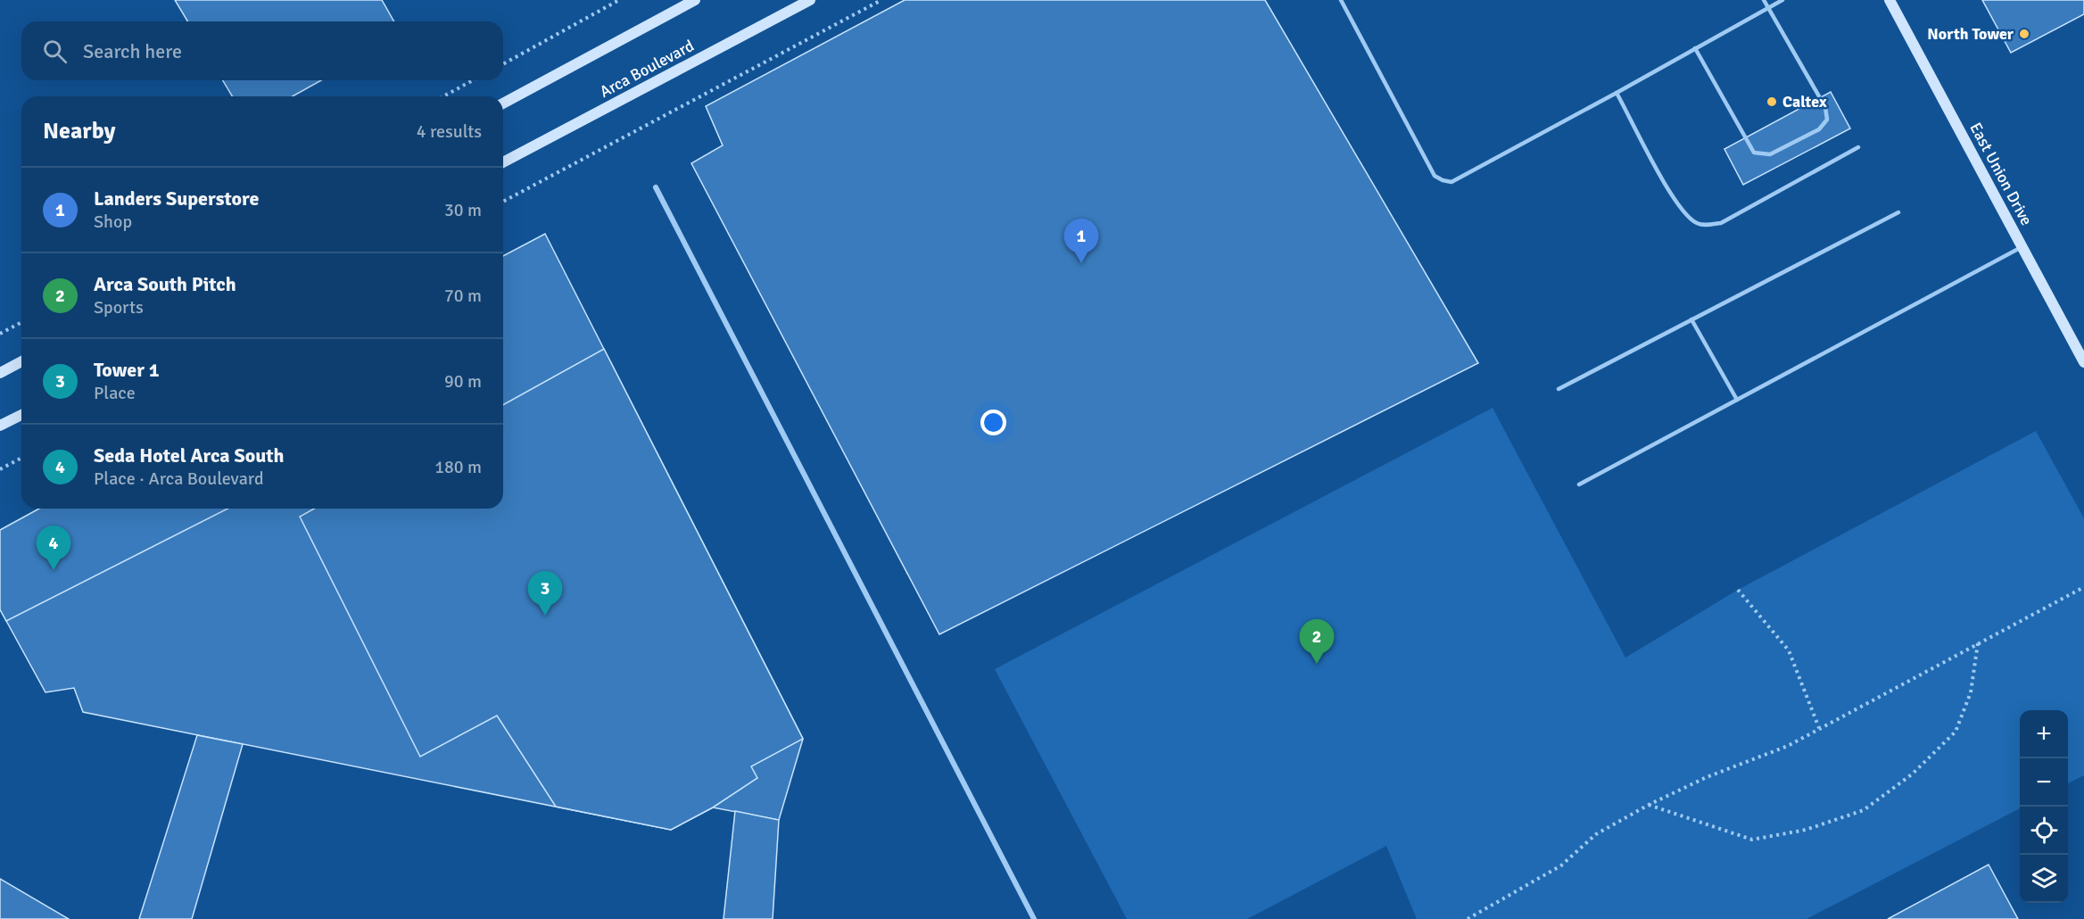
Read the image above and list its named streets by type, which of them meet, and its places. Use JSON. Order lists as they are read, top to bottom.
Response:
{
  "streets": {
    "street": ["Arca Boulevard", "East Union Drive"]
  },
  "places": ["North Tower", "Caltex"],
  "page": {
    "search": "Search here",
    "heading": ["Nearby", "4 results"],
    "list": [
      {
        "mark": "1",
        "name": "Landers Superstore",
        "note": "Shop",
        "value": "30 m"
      },
      {
        "mark": "2",
        "name": "Arca South Pitch",
        "note": "Sports",
        "value": "70 m"
      },
      {
        "mark": "3",
        "name": "Tower 1",
        "note": "Place",
        "value": "90 m"
      },
      {
        "mark": "4",
        "name": "Seda Hotel Arca South",
        "note": "Place · Arca Boulevard",
        "value": "180 m"
      }
    ],
    "pins": [
      "1",
      "4",
      "3",
      "2"
    ],
    "map_buttons": ["+", "−"]
  }
}
